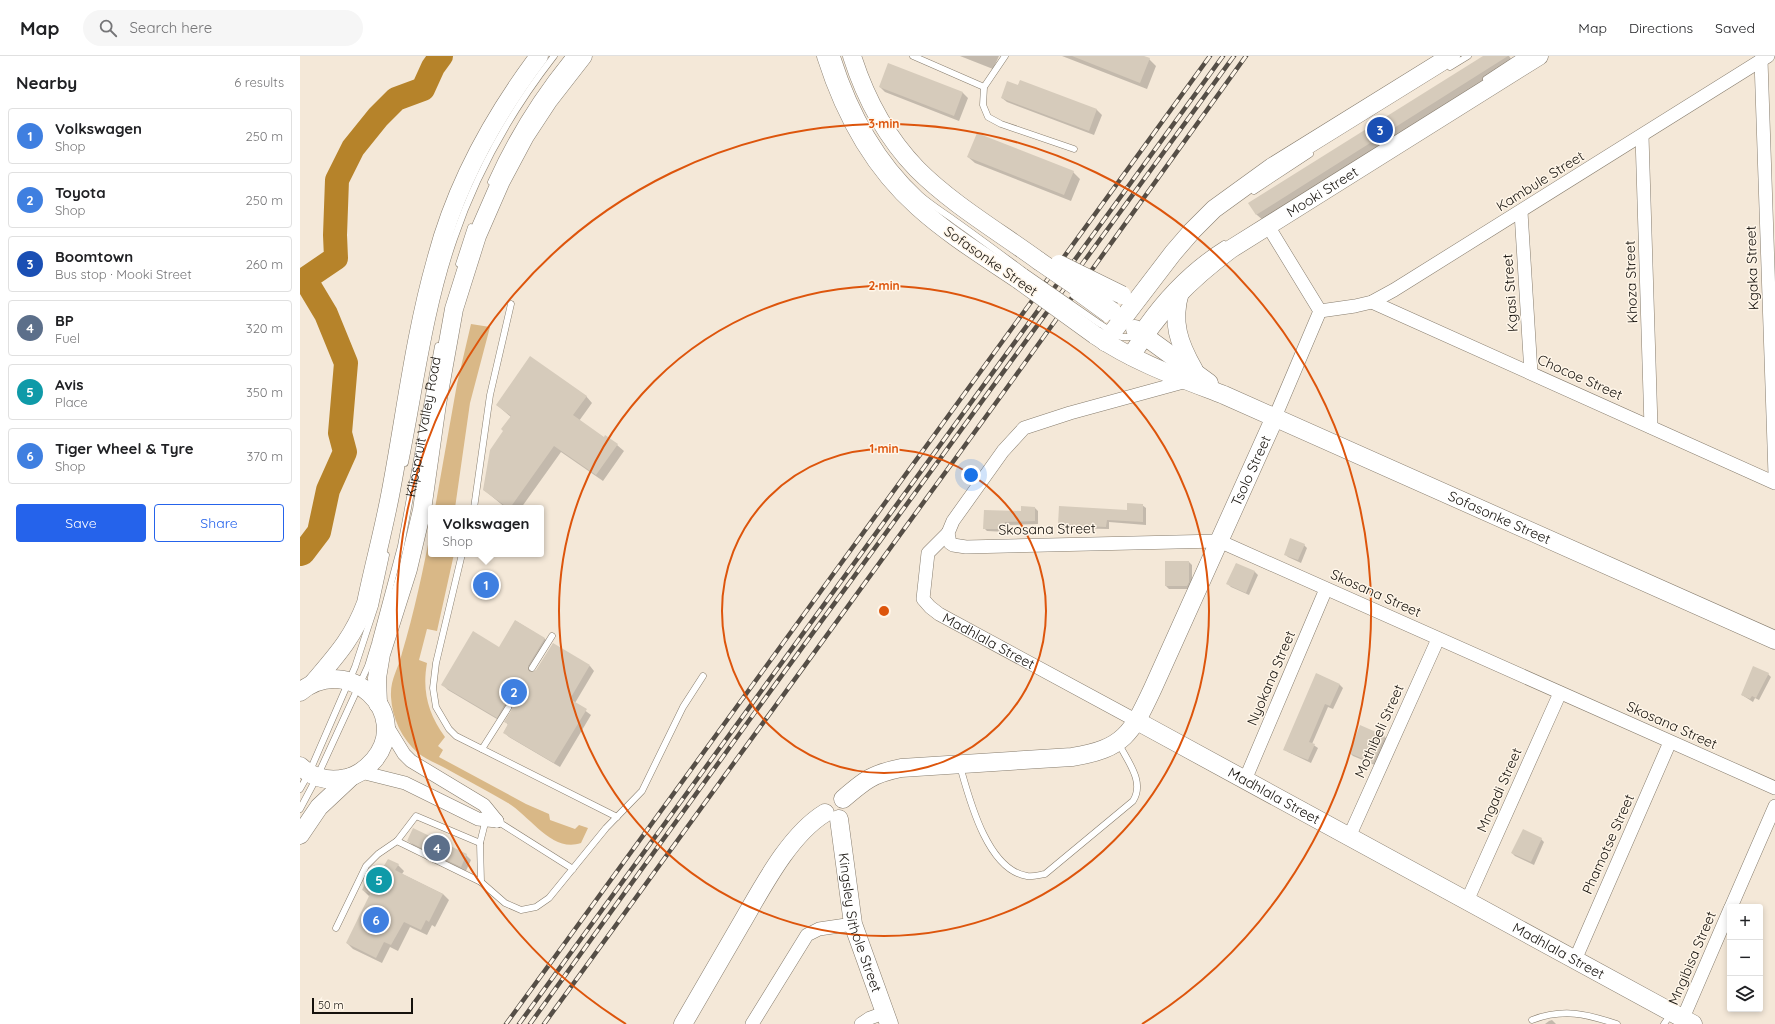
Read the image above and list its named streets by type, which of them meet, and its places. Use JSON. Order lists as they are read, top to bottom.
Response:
{
  "streets": {
    "main road": [
      "Mooki Street",
      "Sofasonke Street",
      "Klipspruit Valley Road",
      "Tsolo Street",
      "Madhlala Street",
      "Kingsley Sithole Street"
    ],
    "street": [
      "Kambule Street",
      "Kgaka Street",
      "Khoza Street",
      "Kgasi Street",
      "Chocoe Street",
      "Skosana Street",
      "Nyokana Street",
      "Mothibeli Street",
      "Mngadi Street",
      "Phamotse Street",
      "Mngibisa Street"
    ]
  },
  "crossings": [
    ["Kambule Street", "Kgaka Street"],
    ["Kambule Street", "Khoza Street"],
    ["Kambule Street", "Kgasi Street"],
    ["Kambule Street", "Chocoe Street"],
    ["Kambule Street", "Tsolo Street"],
    ["Mooki Street", "Sofasonke Street"],
    ["Sofasonke Street", "Tsolo Street"],
    ["Sofasonke Street", "Madhlala Street"],
    ["Khoza Street", "Chocoe Street"],
    ["Kgasi Street", "Chocoe Street"],
    ["Tsolo Street", "Skosana Street"],
    ["Tsolo Street", "Madhlala Street"],
    ["Tsolo Street", "Kingsley Sithole Street"],
    ["Skosana Street", "Madhlala Street"],
    ["Skosana Street", "Nyokana Street"],
    ["Skosana Street", "Mothibeli Street"],
    ["Skosana Street", "Mngadi Street"],
    ["Skosana Street", "Phamotse Street"],
    ["Madhlala Street", "Nyokana Street"],
    ["Madhlala Street", "Mothibeli Street"],
    ["Madhlala Street", "Mngadi Street"],
    ["Madhlala Street", "Phamotse Street"],
    ["Madhlala Street", "Mngibisa Street"]
  ],
  "scale_bar": "50 m",
  "page": {
    "header": "Map",
    "search": "Search here",
    "nav": ["Map", "Directions", "Saved"],
    "heading": ["Nearby", "6 results"],
    "list": [
      {
        "mark": "1",
        "name": "Volkswagen",
        "note": "Shop",
        "value": "250 m"
      },
      {
        "mark": "2",
        "name": "Toyota",
        "note": "Shop",
        "value": "250 m"
      },
      {
        "mark": "3",
        "name": "Boomtown",
        "note": "Bus stop · Mooki Street",
        "value": "260 m"
      },
      {
        "mark": "4",
        "name": "BP",
        "note": "Fuel",
        "value": "320 m"
      },
      {
        "mark": "5",
        "name": "Avis",
        "note": "Place",
        "value": "350 m"
      },
      {
        "mark": "6",
        "name": "Tiger Wheel & Tyre",
        "note": "Shop",
        "value": "370 m"
      }
    ],
    "pins": [
      "3",
      "1",
      "2",
      "4",
      "5",
      "6"
    ],
    "buttons": ["Save", "Share"],
    "popup": ["Volkswagen", "Shop"],
    "map_buttons": ["+", "−"],
    "scale": "50 m"
  },
  "rings": ["3 min", "2 min", "1 min"]
}
